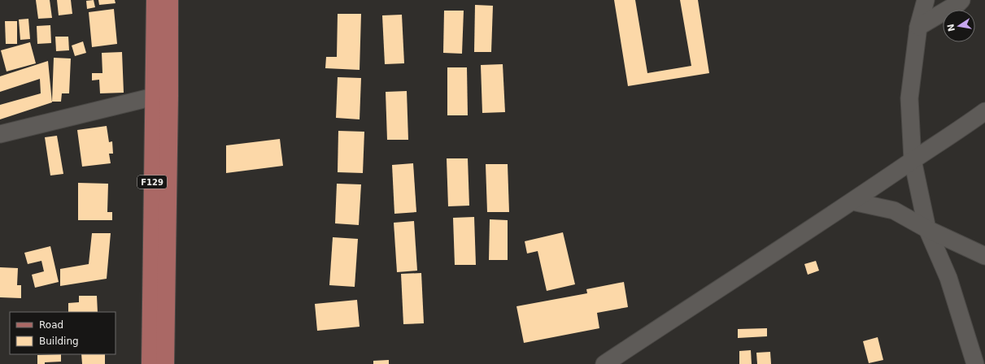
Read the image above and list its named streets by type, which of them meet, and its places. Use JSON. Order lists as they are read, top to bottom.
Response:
{
  "streets": {
    "main road": ["F129"]
  },
  "legend": ["Road", "Building"],
  "north": "left"
}
